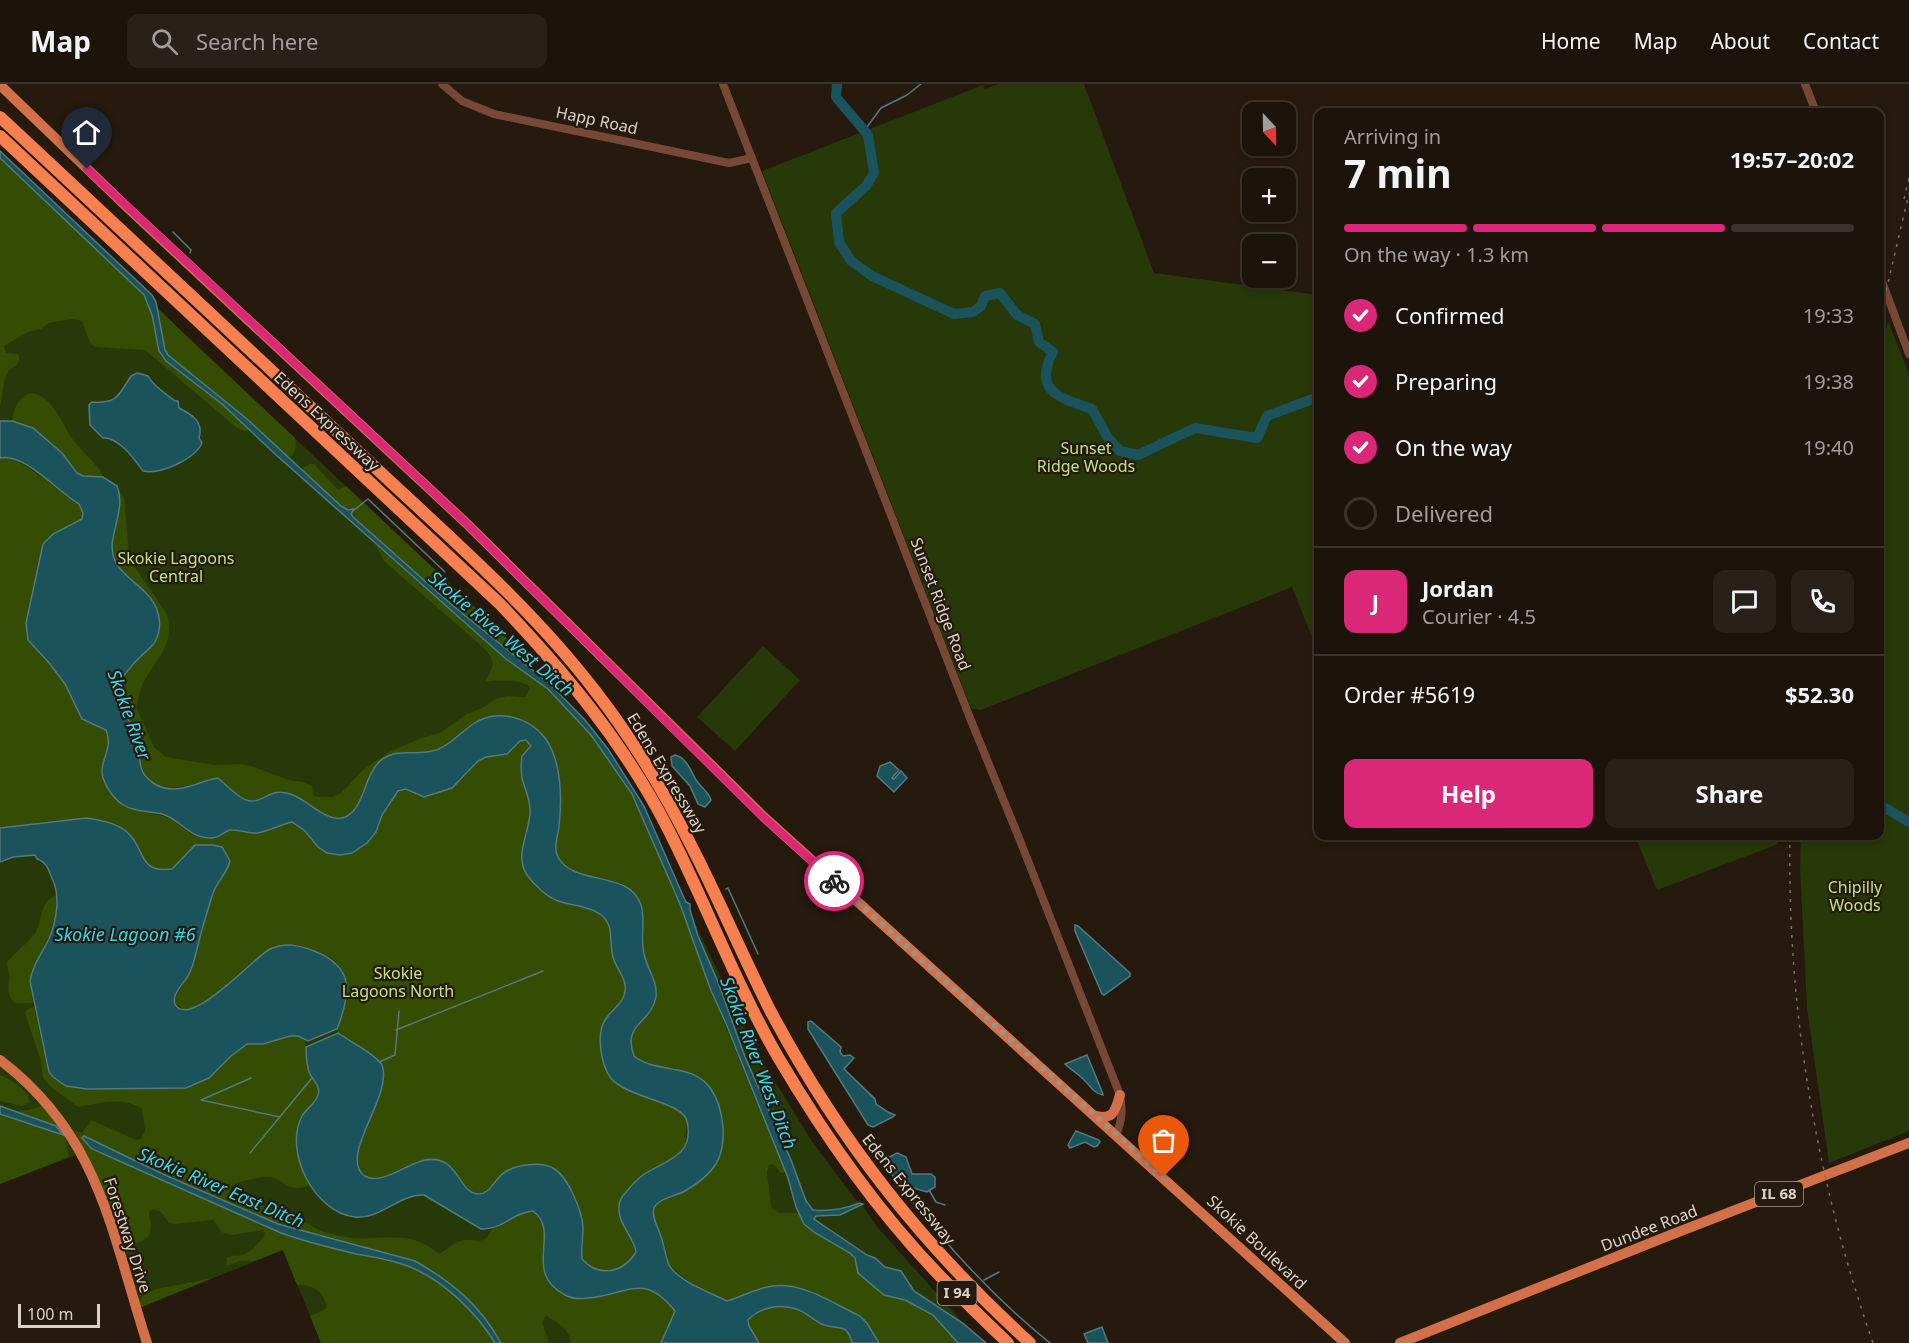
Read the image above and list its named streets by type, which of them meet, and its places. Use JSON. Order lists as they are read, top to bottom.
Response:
{
  "streets": {
    "highway": ["Edens Expressway", "I 94"],
    "main road": [
      "IL 68",
      "Dundee Road",
      "Forestway Drive",
      "Skokie Boulevard"
    ],
    "street": ["Happ Road", "Sunset Ridge Road"]
  },
  "crossings": [
    ["Happ Road", "Sunset Ridge Road"],
    ["Sunset Ridge Road", "Skokie Boulevard"]
  ],
  "water": [
    "Skokie River West Ditch",
    "Skokie River",
    "Skokie Lagoon #6",
    "Skokie River East Ditch"
  ],
  "parks": [
    "Sunset Ridge Woods",
    "Skokie Lagoons Central",
    "Chipilly Woods",
    "Skokie Lagoons North"
  ],
  "scale_bar": "100 m",
  "north": "bottom",
  "page": {
    "header": "Map",
    "search": "Search here",
    "nav": [
      "Home",
      "Map",
      "About",
      "Contact"
    ],
    "map_buttons": ["+", "−"],
    "heading": ["7 min", "Arriving in", "19:57–20:02"],
    "panel": [
      "Jordan",
      "Courier · 4.5",
      "Order #5619",
      "$52.30"
    ],
    "bar": "On the way · 1.3 km",
    "list": [
      ["Confirmed", "19:33"],
      ["Preparing", "19:38"],
      ["On the way", "19:40"],
      "Delivered"
    ],
    "round": "J",
    "buttons": ["Help", "Share"],
    "scale": "100 m"
  }
}
